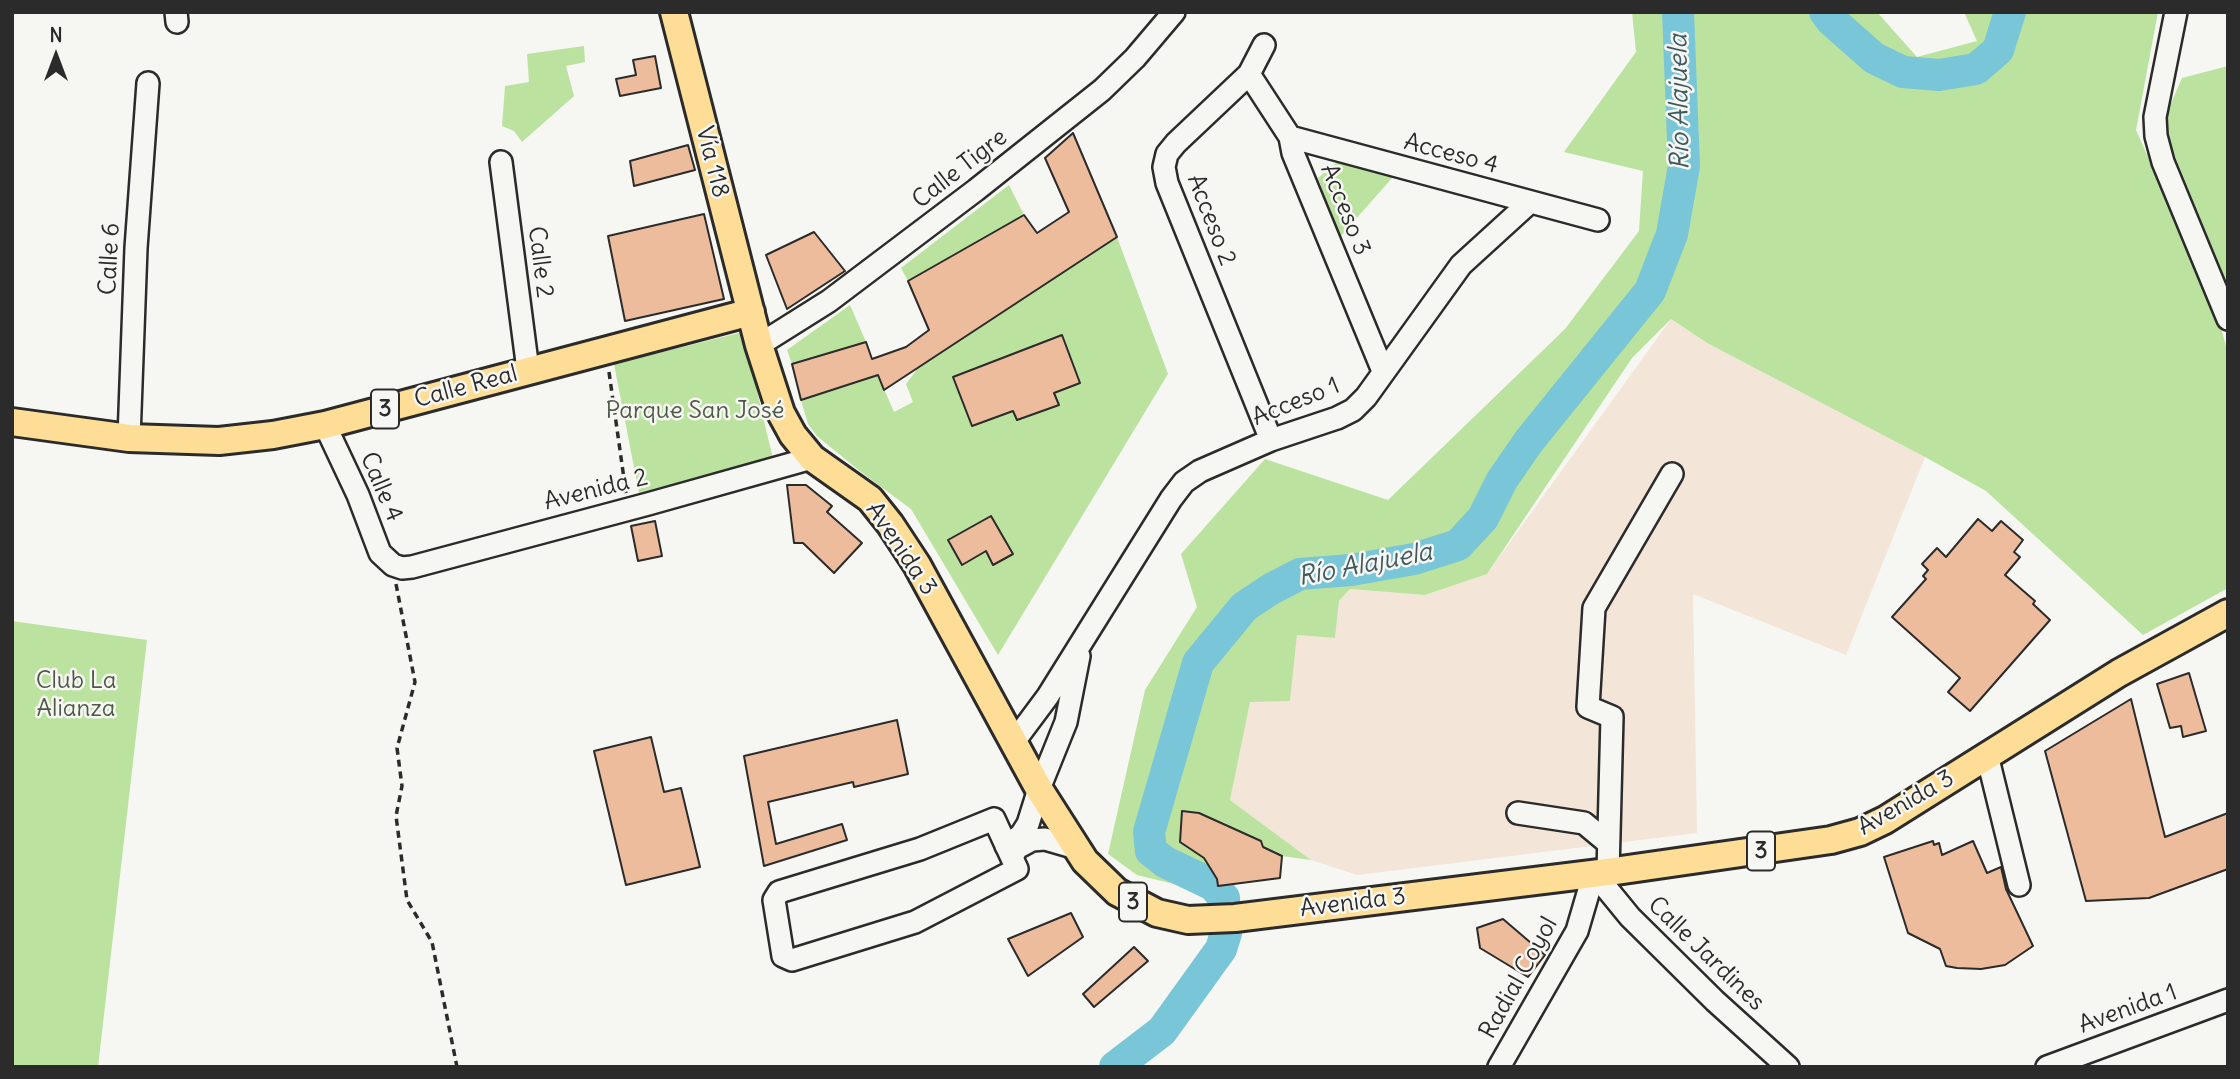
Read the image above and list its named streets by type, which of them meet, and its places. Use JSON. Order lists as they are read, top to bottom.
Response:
{
  "streets": {
    "main road": [
      "Vía 118",
      "Calle Real",
      "3",
      "Avenida 3"
    ],
    "street": [
      "Acceso 4",
      "Calle Tigre",
      "Acceso 3",
      "Acceso 2",
      "Calle 6",
      "Calle 2",
      "Acceso 1",
      "Calle 4",
      "Avenida 2",
      "Calle Jardines",
      "Radial Coyol",
      "Avenida 1"
    ]
  },
  "crossings": [
    ["Acceso 4", "Acceso 3"],
    ["Acceso 4", "Acceso 1"],
    ["Vía 118", "Calle Real"],
    ["Vía 118", "Avenida 3"],
    ["Calle Tigre", "Avenida 3"],
    ["Acceso 3", "Acceso 2"],
    ["Acceso 3", "Acceso 1"],
    ["Acceso 2", "Acceso 1"],
    ["Calle 6", "Calle Real"],
    ["Calle 2", "Calle Real"],
    ["Calle Real", "Calle 4"],
    ["Calle Real", "Avenida 3"],
    ["Acceso 1", "Avenida 3"],
    ["Calle 4", "Avenida 2"],
    ["Avenida 2", "Avenida 3"],
    ["Avenida 3", "Calle Jardines"],
    ["Avenida 3", "Radial Coyol"],
    ["Calle Jardines", "Radial Coyol"]
  ],
  "water": ["Río Alajuela"],
  "parks": ["Parque San José", "Club La Alianza"],
  "north": "top"
}
